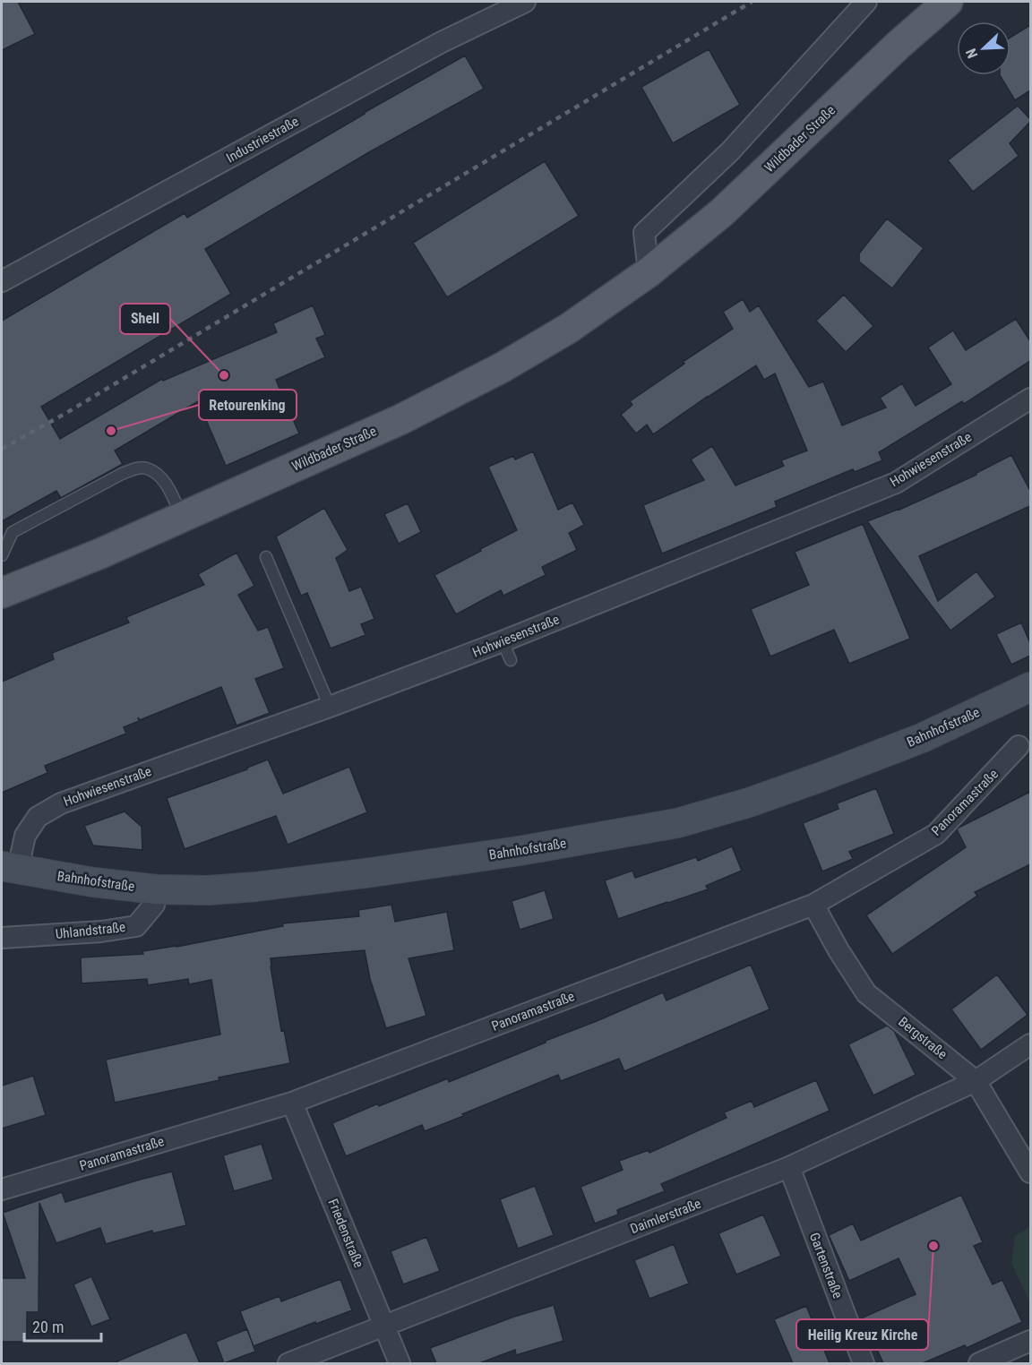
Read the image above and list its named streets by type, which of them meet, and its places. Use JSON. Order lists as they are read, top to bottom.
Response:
{
  "streets": {
    "main road": ["Wildbader Straße", "Bahnhofstraße"],
    "street": [
      "Industriestraße",
      "Hohwiesenstraße",
      "Panoramastraße",
      "Uhlandstraße",
      "Bergstraße",
      "Daimlerstraße",
      "Friedenstraße",
      "Gartenstraße"
    ]
  },
  "crossings": [
    ["Hohwiesenstraße", "Bahnhofstraße"],
    ["Bahnhofstraße", "Uhlandstraße"],
    ["Panoramastraße", "Bergstraße"],
    ["Panoramastraße", "Friedenstraße"],
    ["Bergstraße", "Daimlerstraße"],
    ["Daimlerstraße", "Friedenstraße"],
    ["Daimlerstraße", "Gartenstraße"]
  ],
  "places": ["Shell", "Retourenking", "Heilig Kreuz Kirche"],
  "scale_bar": "20 m",
  "north": "bottom left"
}
